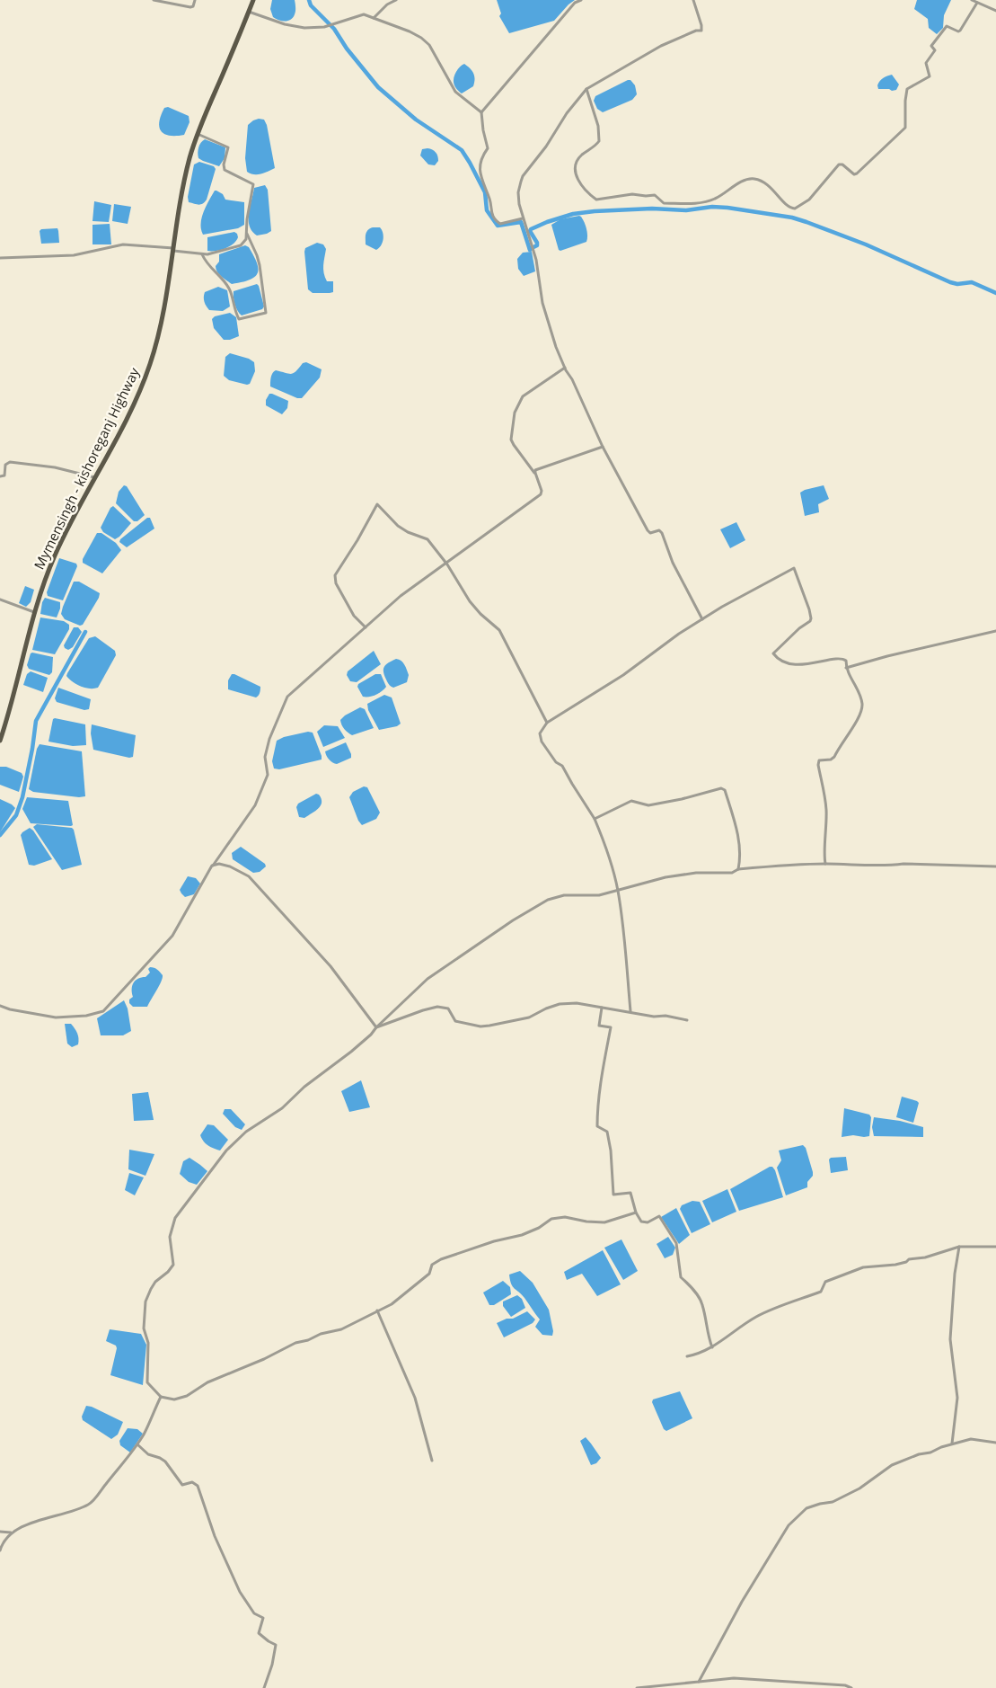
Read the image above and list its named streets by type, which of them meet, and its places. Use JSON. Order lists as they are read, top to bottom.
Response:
{
  "streets": {
    "main road": ["Mymensingh - kishoreganj Highway"]
  }
}
